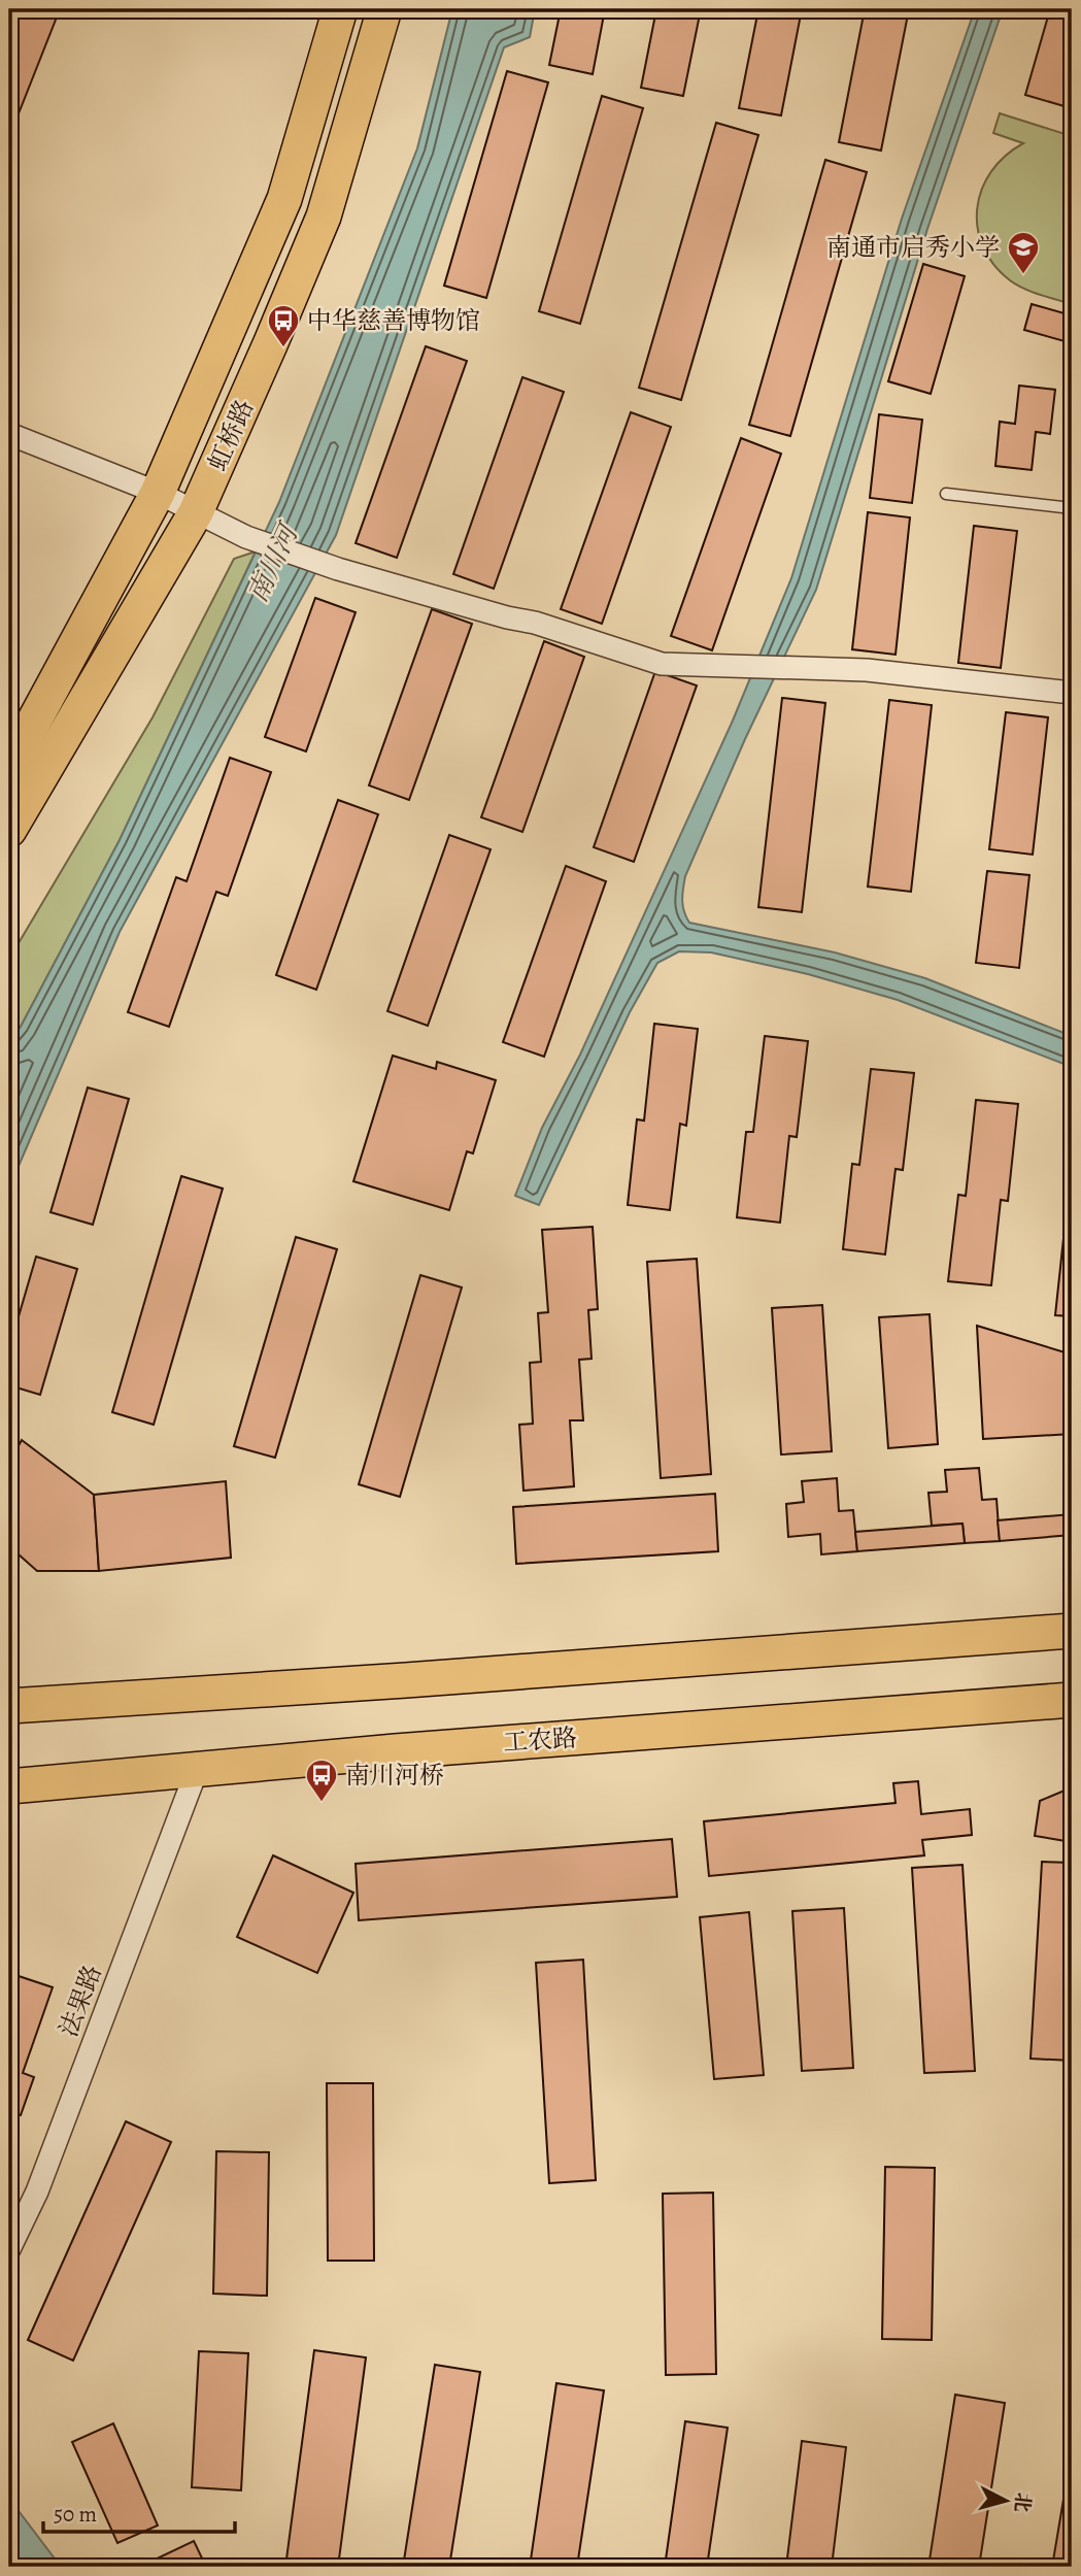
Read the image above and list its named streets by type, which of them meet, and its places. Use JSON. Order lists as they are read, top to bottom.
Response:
{
  "streets": {
    "main road": ["虹桥路", "工农路"],
    "street": ["法果路"]
  },
  "crossings": [
    ["工农路", "法果路"]
  ],
  "water": ["南川河"],
  "places": {
    "school or university": ["南通市启秀小学"],
    "bus stop": ["中华慈善博物馆", "南川河桥"]
  },
  "scale_bar": "50 m",
  "north": "right"
}
